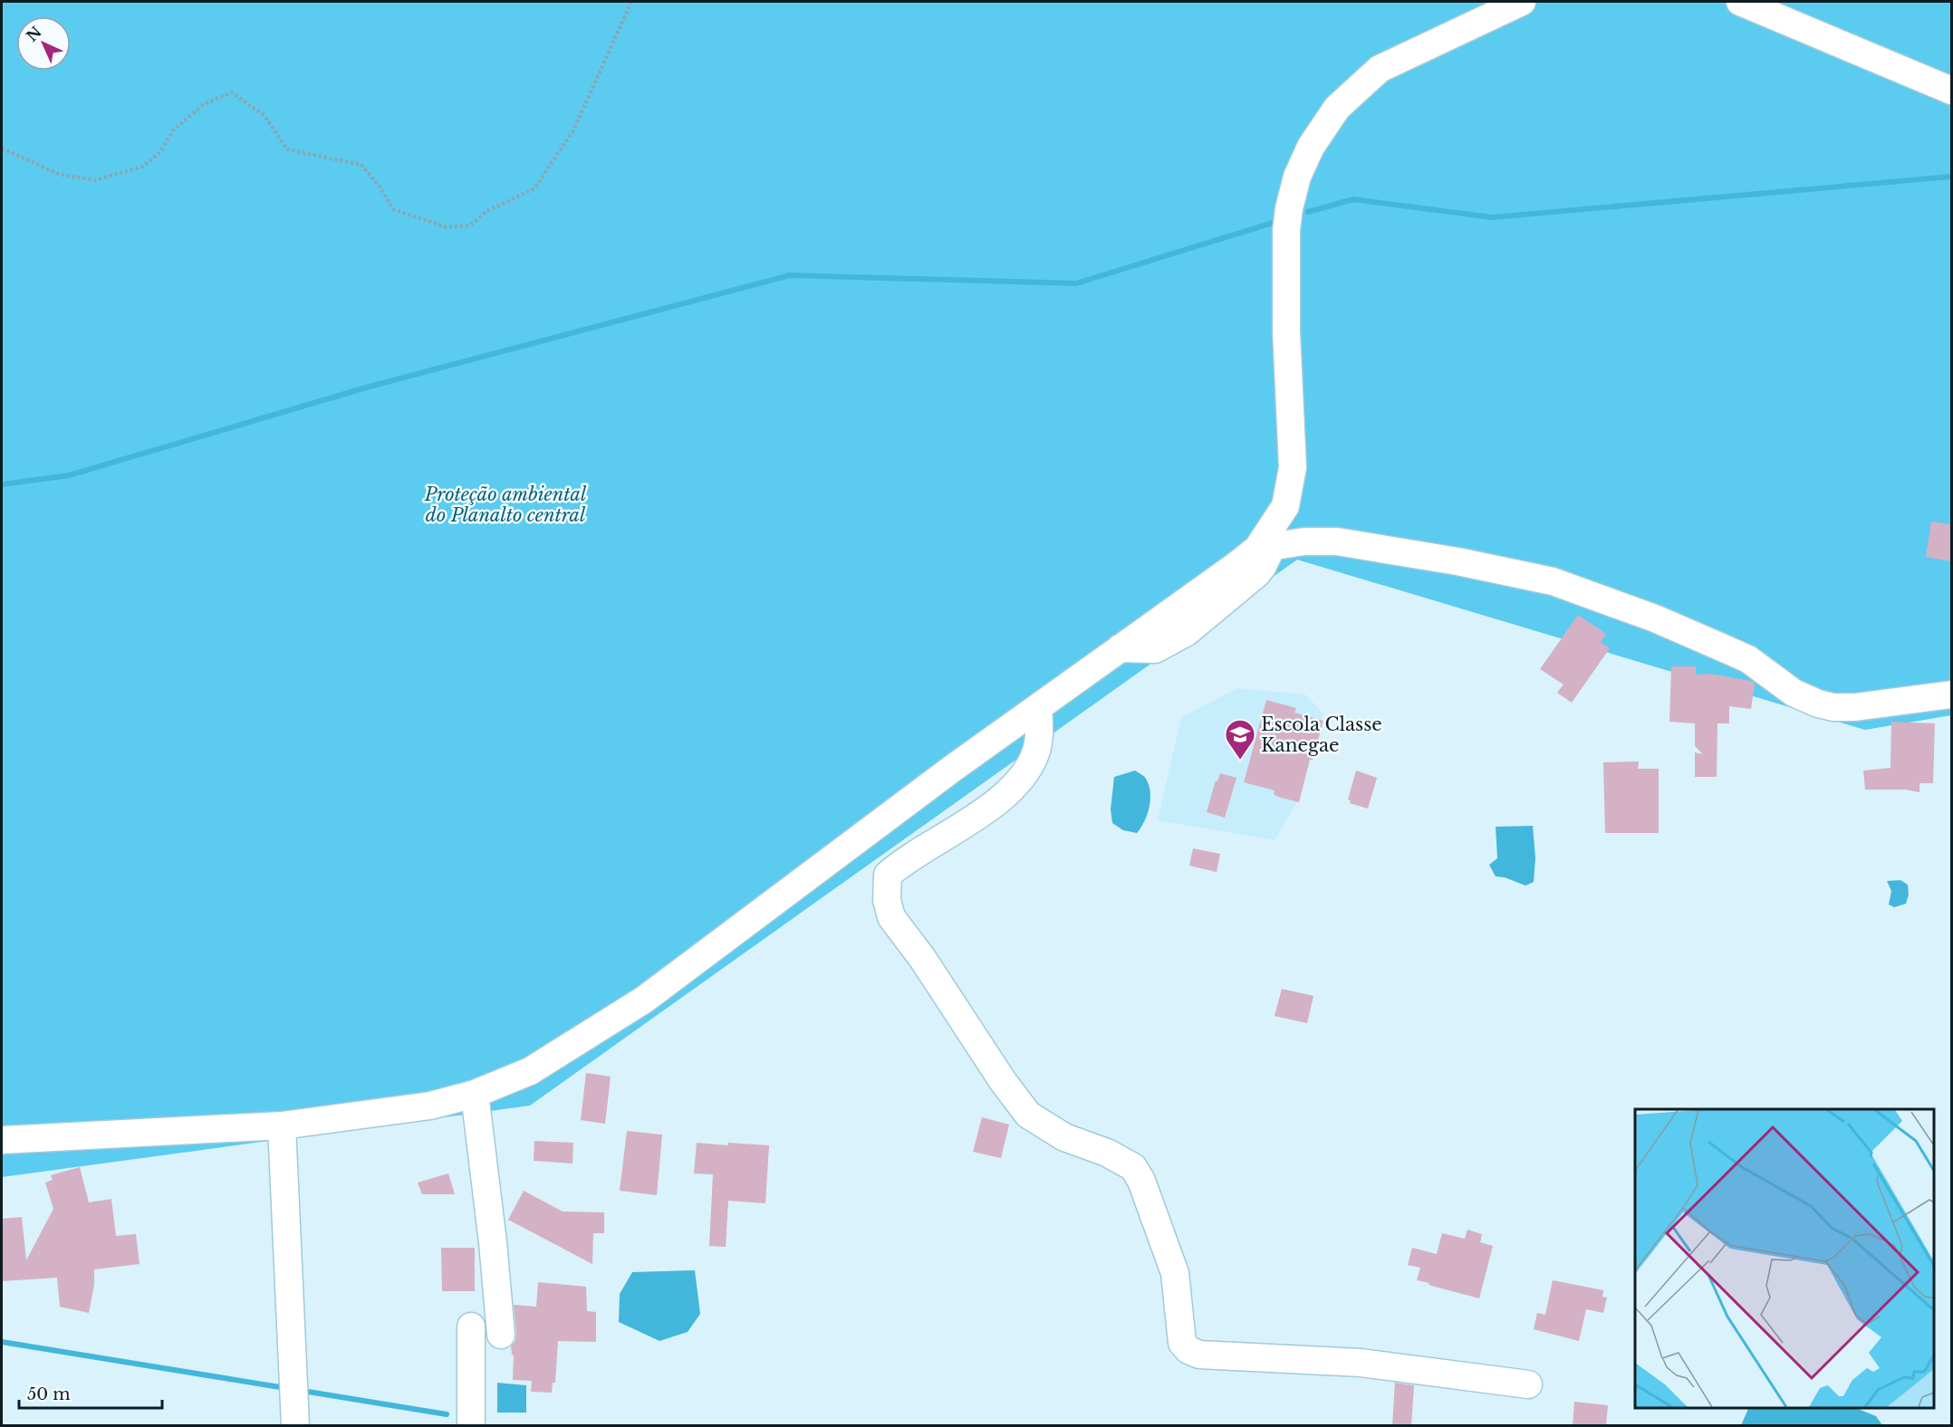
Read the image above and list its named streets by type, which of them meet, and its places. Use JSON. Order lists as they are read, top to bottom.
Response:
{
  "parks": ["Proteção ambiental do Planalto central"],
  "places": {
    "school or university": ["Escola Classe Kanegae"]
  },
  "scale_bar": "50 m",
  "north": "top left"
}
